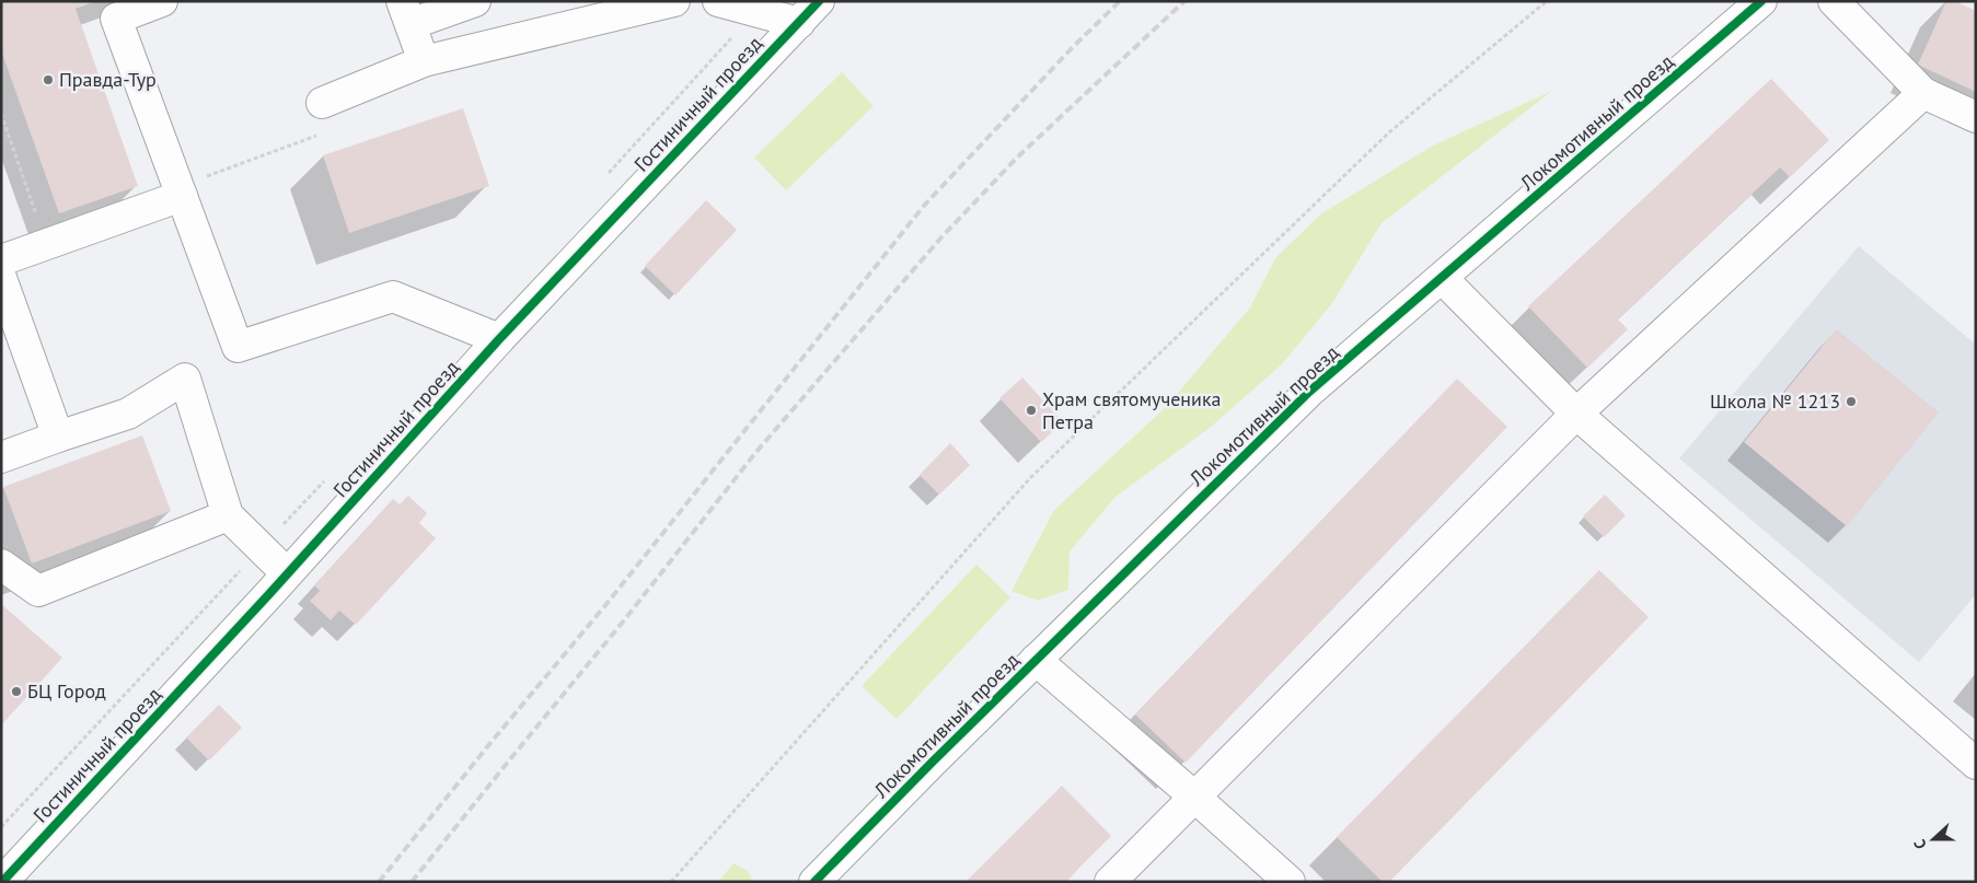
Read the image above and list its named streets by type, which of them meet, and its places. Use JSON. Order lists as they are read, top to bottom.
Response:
{
  "streets": {
    "street": ["Гостиничный проезд", "Локомотивный проезд"]
  },
  "places": [
    "Правда-Тур",
    "Школа № 1213",
    "Храм святомученика Петра",
    "БЦ Город"
  ],
  "north": "left"
}
